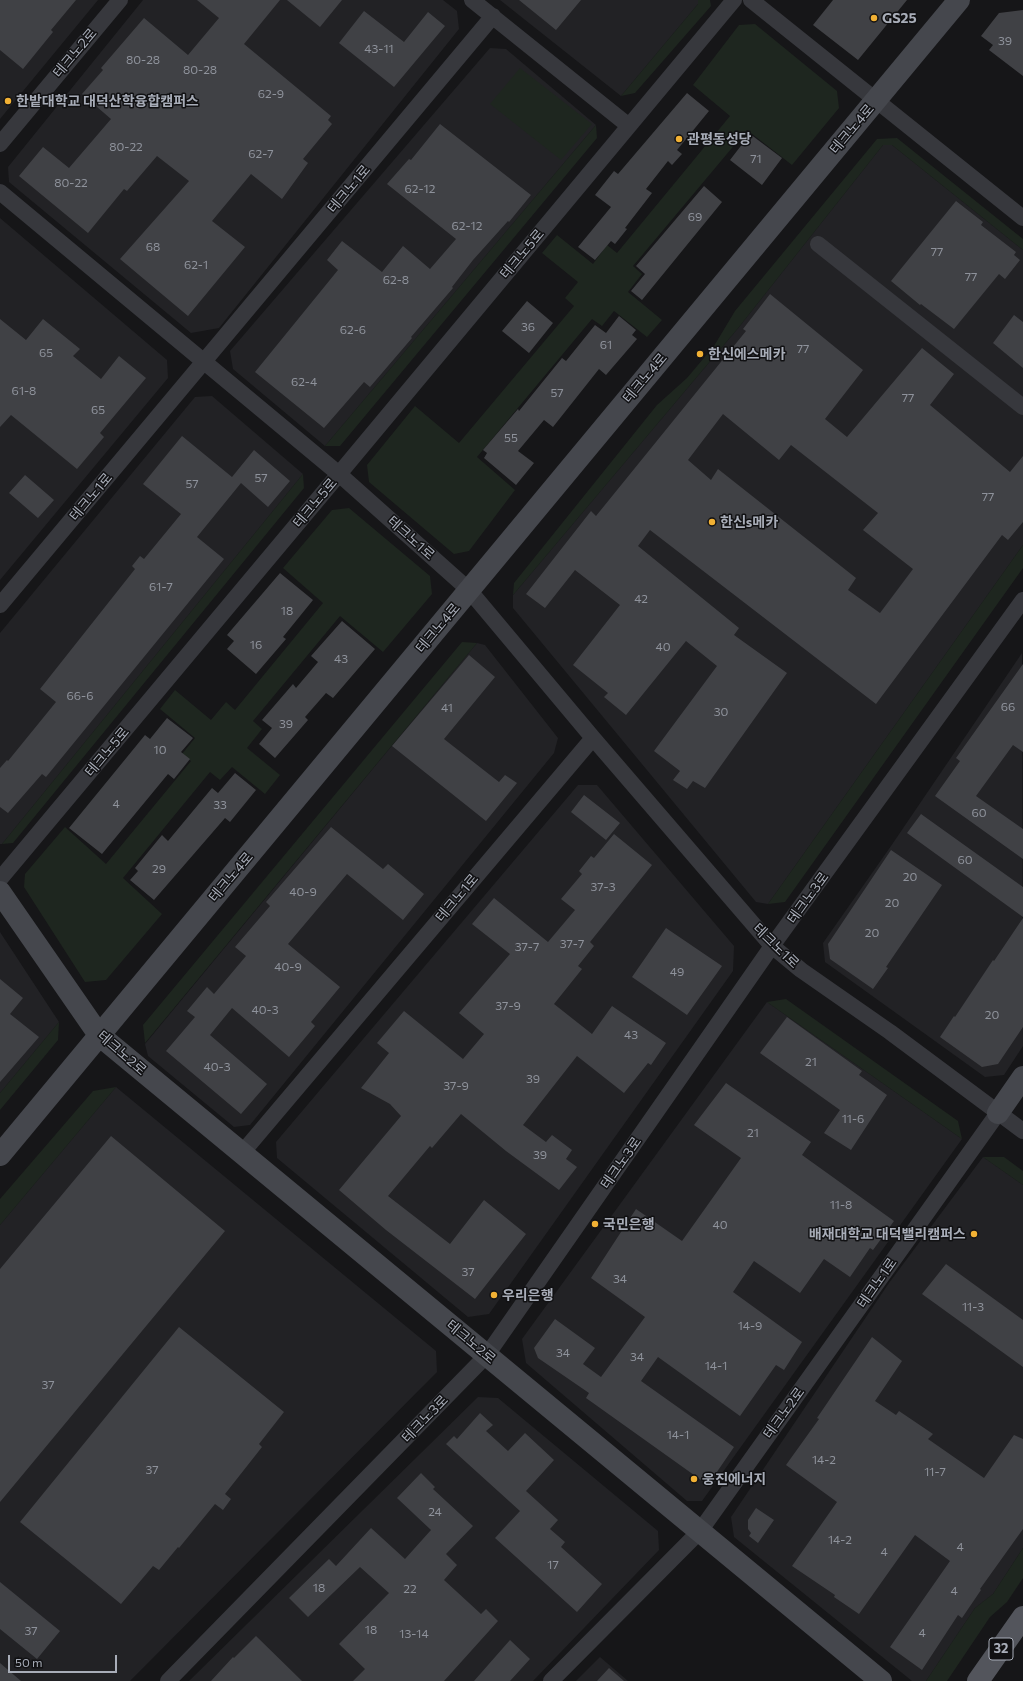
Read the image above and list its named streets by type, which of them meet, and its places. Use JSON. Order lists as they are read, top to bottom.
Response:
{
  "streets": {
    "main road": [
      "테크노2로",
      "테크노4로",
      "테크노1로",
      "32"
    ],
    "street": ["테크노5로", "테크노3로"]
  },
  "crossings": [
    ["테크노2로", "테크노4로"],
    ["테크노2로", "테크노1로"],
    ["테크노2로", "테크노3로"],
    ["테크노4로", "테크노1로"],
    ["테크노1로", "테크노5로"],
    ["테크노1로", "테크노3로"]
  ],
  "places": [
    "GS25",
    "한밭대학교 대덕산학융합캠퍼스",
    "관평동성당",
    "한신에스메카",
    "한신s메카",
    "국민은행",
    "배재대학교 대덕밸리캠퍼스",
    "우리은행",
    "웅진에너지"
  ],
  "house_numbers": [
    "39",
    "43-11",
    "80-28",
    "80-28",
    "62-9",
    "80-22",
    "62-7",
    "71",
    "80-22",
    "62-12",
    "69",
    "62-12",
    "68",
    "77",
    "62-1",
    "77",
    "62-8",
    "36",
    "62-6",
    "61",
    "77",
    "65",
    "62-4",
    "61-8",
    "57",
    "77",
    "65",
    "55",
    "57",
    "57",
    "77",
    "61-7",
    "42",
    "18",
    "16",
    "40",
    "43",
    "66-6",
    "66",
    "41",
    "30",
    "39",
    "10",
    "4",
    "33",
    "60",
    "60",
    "29",
    "20",
    "37-3",
    "40-9",
    "20",
    "20",
    "37-7",
    "37-7",
    "40-9",
    "49",
    "37-9",
    "40-3",
    "20",
    "43",
    "21",
    "40-3",
    "39",
    "37-9",
    "11-6",
    "21",
    "39",
    "11-8",
    "40",
    "37",
    "34",
    "11-3",
    "14-9",
    "34",
    "34",
    "14-1",
    "37",
    "14-1",
    "14-2",
    "37",
    "11-7",
    "24",
    "14-2",
    "4",
    "4",
    "17",
    "18",
    "22",
    "4",
    "18",
    "37",
    "4",
    "13-14"
  ],
  "scale_bar": "50 m"
}
